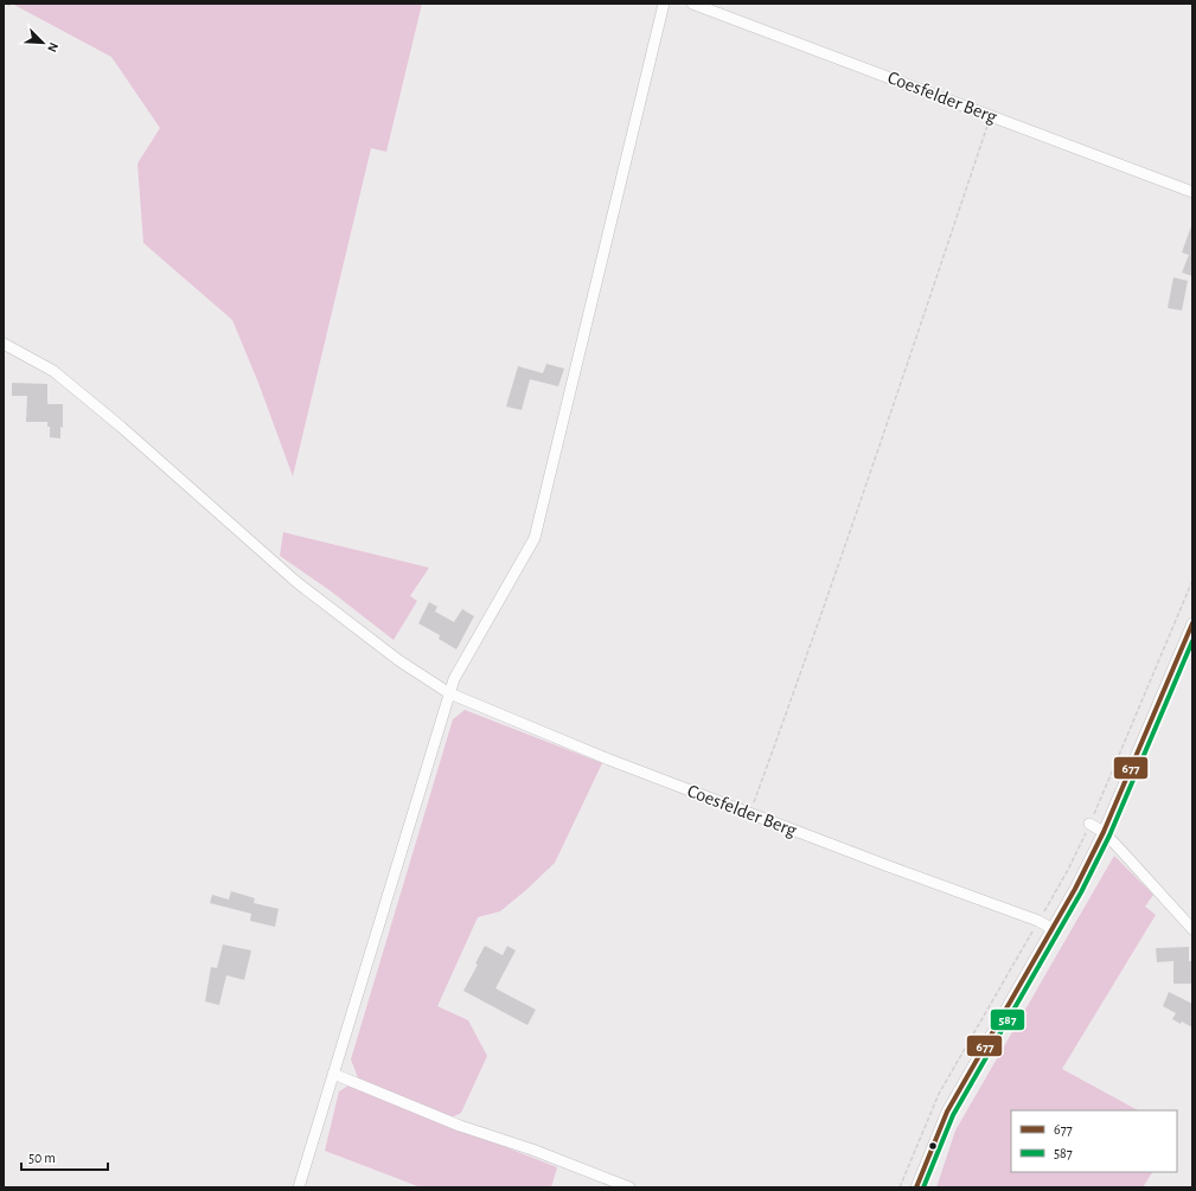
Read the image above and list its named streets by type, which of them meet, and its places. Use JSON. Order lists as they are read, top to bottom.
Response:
{
  "streets": {
    "street": ["Coesfelder Berg"]
  },
  "lines": ["transit line 677", "transit line 587"],
  "legend": ["677", "587"],
  "scale_bar": "50 m",
  "north": "bottom right"
}
